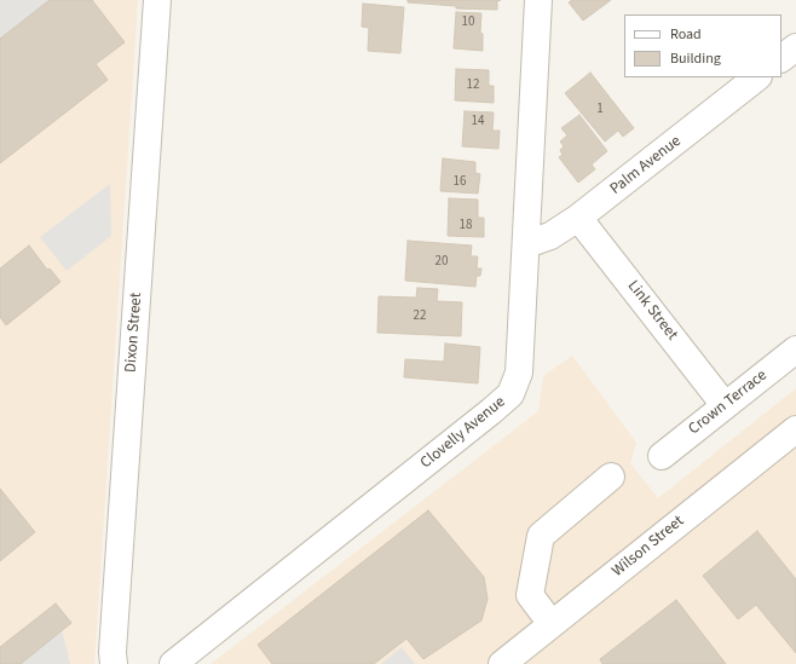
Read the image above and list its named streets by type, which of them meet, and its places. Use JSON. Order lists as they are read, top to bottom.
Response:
{
  "streets": {
    "street": [
      "Palm Avenue",
      "Link Street",
      "Dixon Street",
      "Crown Terrace",
      "Clovelly Avenue",
      "Wilson Street"
    ]
  },
  "crossings": [
    ["Palm Avenue", "Link Street"],
    ["Palm Avenue", "Clovelly Avenue"],
    ["Link Street", "Crown Terrace"]
  ],
  "house_numbers": [
    "10",
    "12",
    "1",
    "14",
    "16",
    "18",
    "20",
    "22"
  ],
  "legend": ["Road", "Building"]
}
